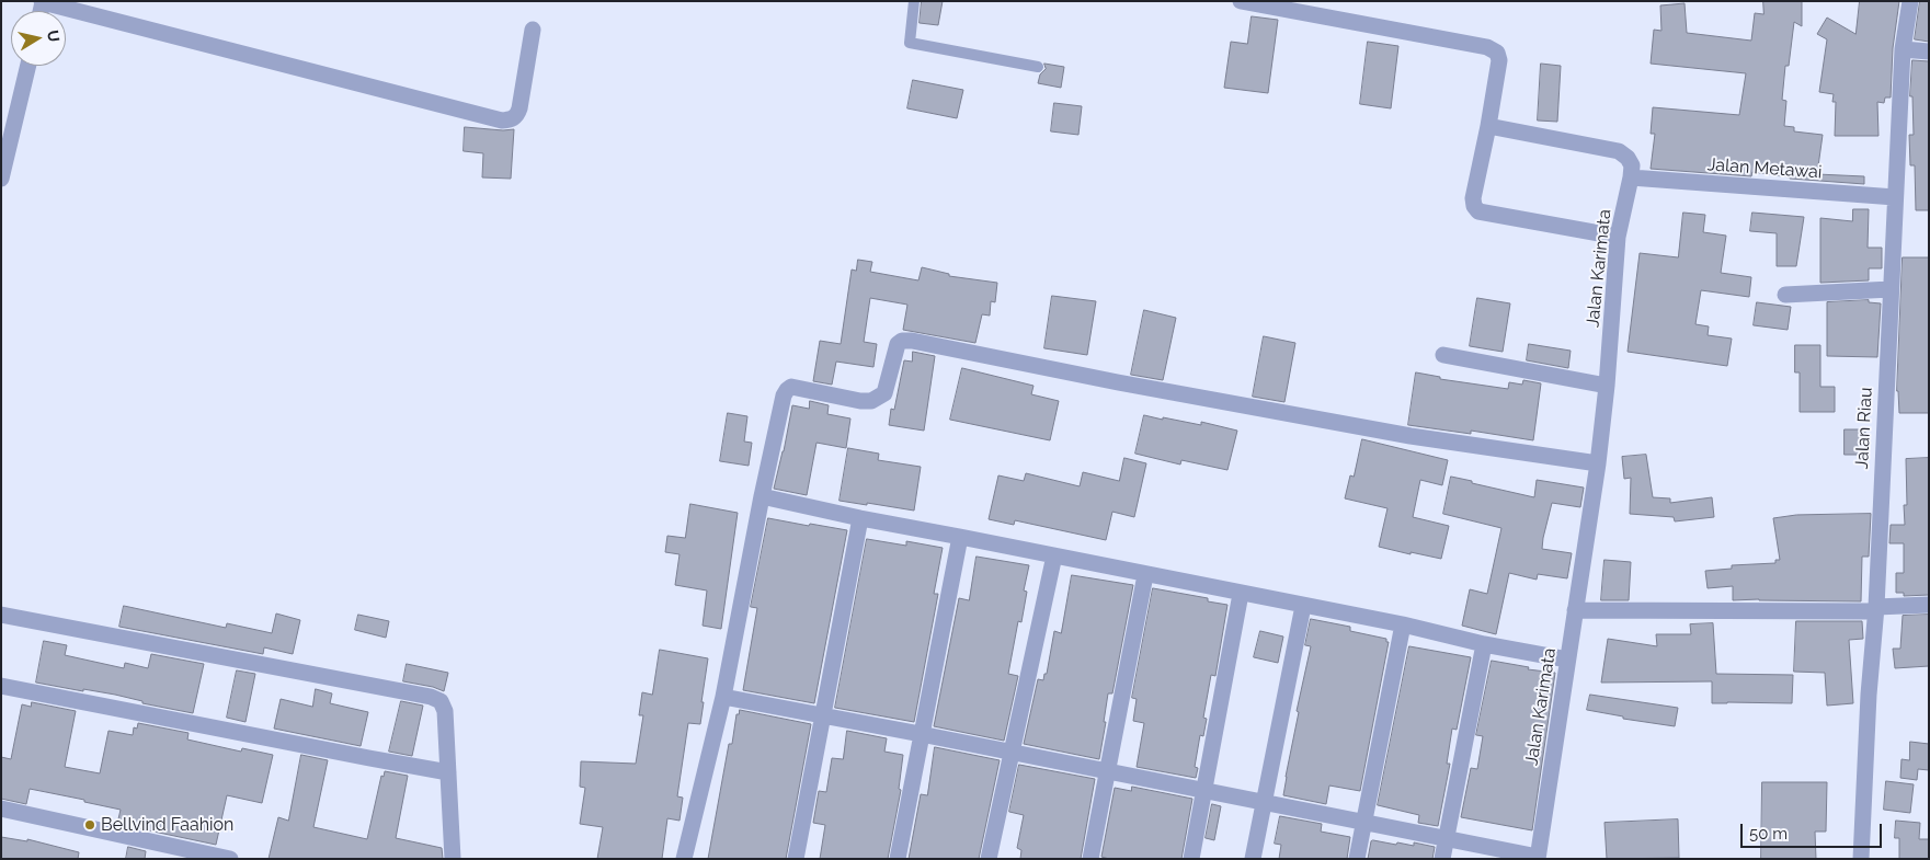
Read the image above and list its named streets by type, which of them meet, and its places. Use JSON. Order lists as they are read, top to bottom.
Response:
{
  "streets": {
    "street": ["Jalan Metawai", "Jalan Karimata", "Jalan Riau"]
  },
  "crossings": [
    ["Jalan Metawai", "Jalan Karimata"],
    ["Jalan Metawai", "Jalan Riau"]
  ],
  "places": ["Bellvind Faahion"],
  "scale_bar": "50 m",
  "north": "right"
}
